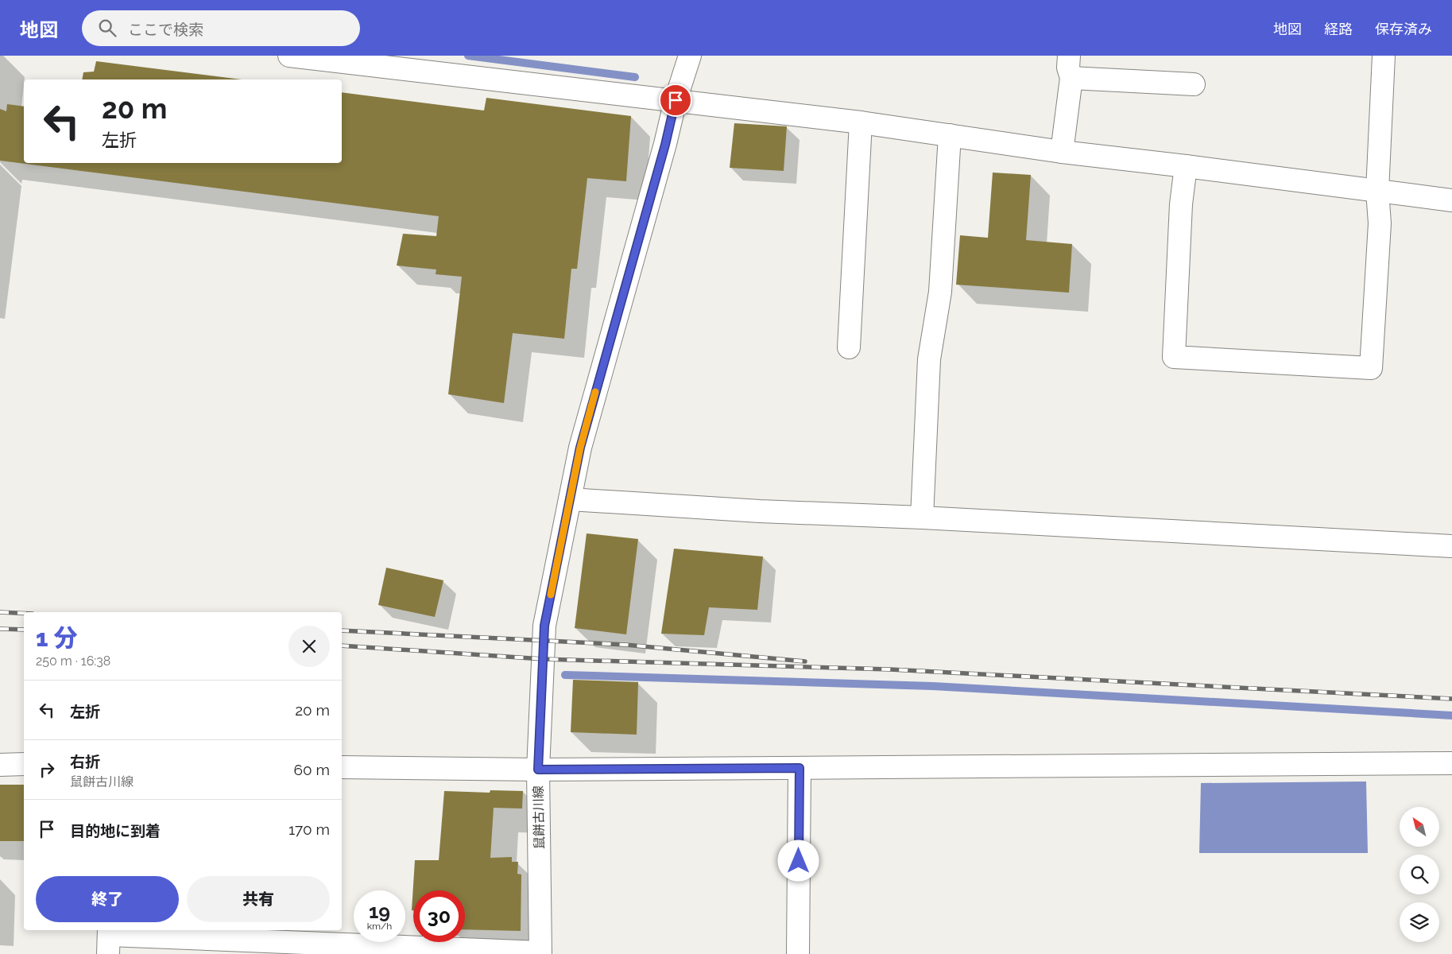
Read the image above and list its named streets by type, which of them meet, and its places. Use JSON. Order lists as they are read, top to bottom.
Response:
{
  "streets": {
    "street": ["鼠餅古川線"]
  },
  "north": "top left",
  "page": {
    "header": "地図",
    "search": "ここで検索",
    "nav": ["地図", "経路", "保存済み"],
    "turn": ["20 m", "左折"],
    "heading": ["1 分", "250 m · 16:38"],
    "list": [
      {
        "name": "左折",
        "value": "20 m"
      },
      {
        "name": "右折",
        "note": "鼠餅古川線",
        "value": "60 m"
      },
      {
        "name": "目的地に到着",
        "value": "170 m"
      }
    ],
    "buttons": ["終了", "共有"],
    "speed": "19 km/h",
    "limit": "30"
  }
}
